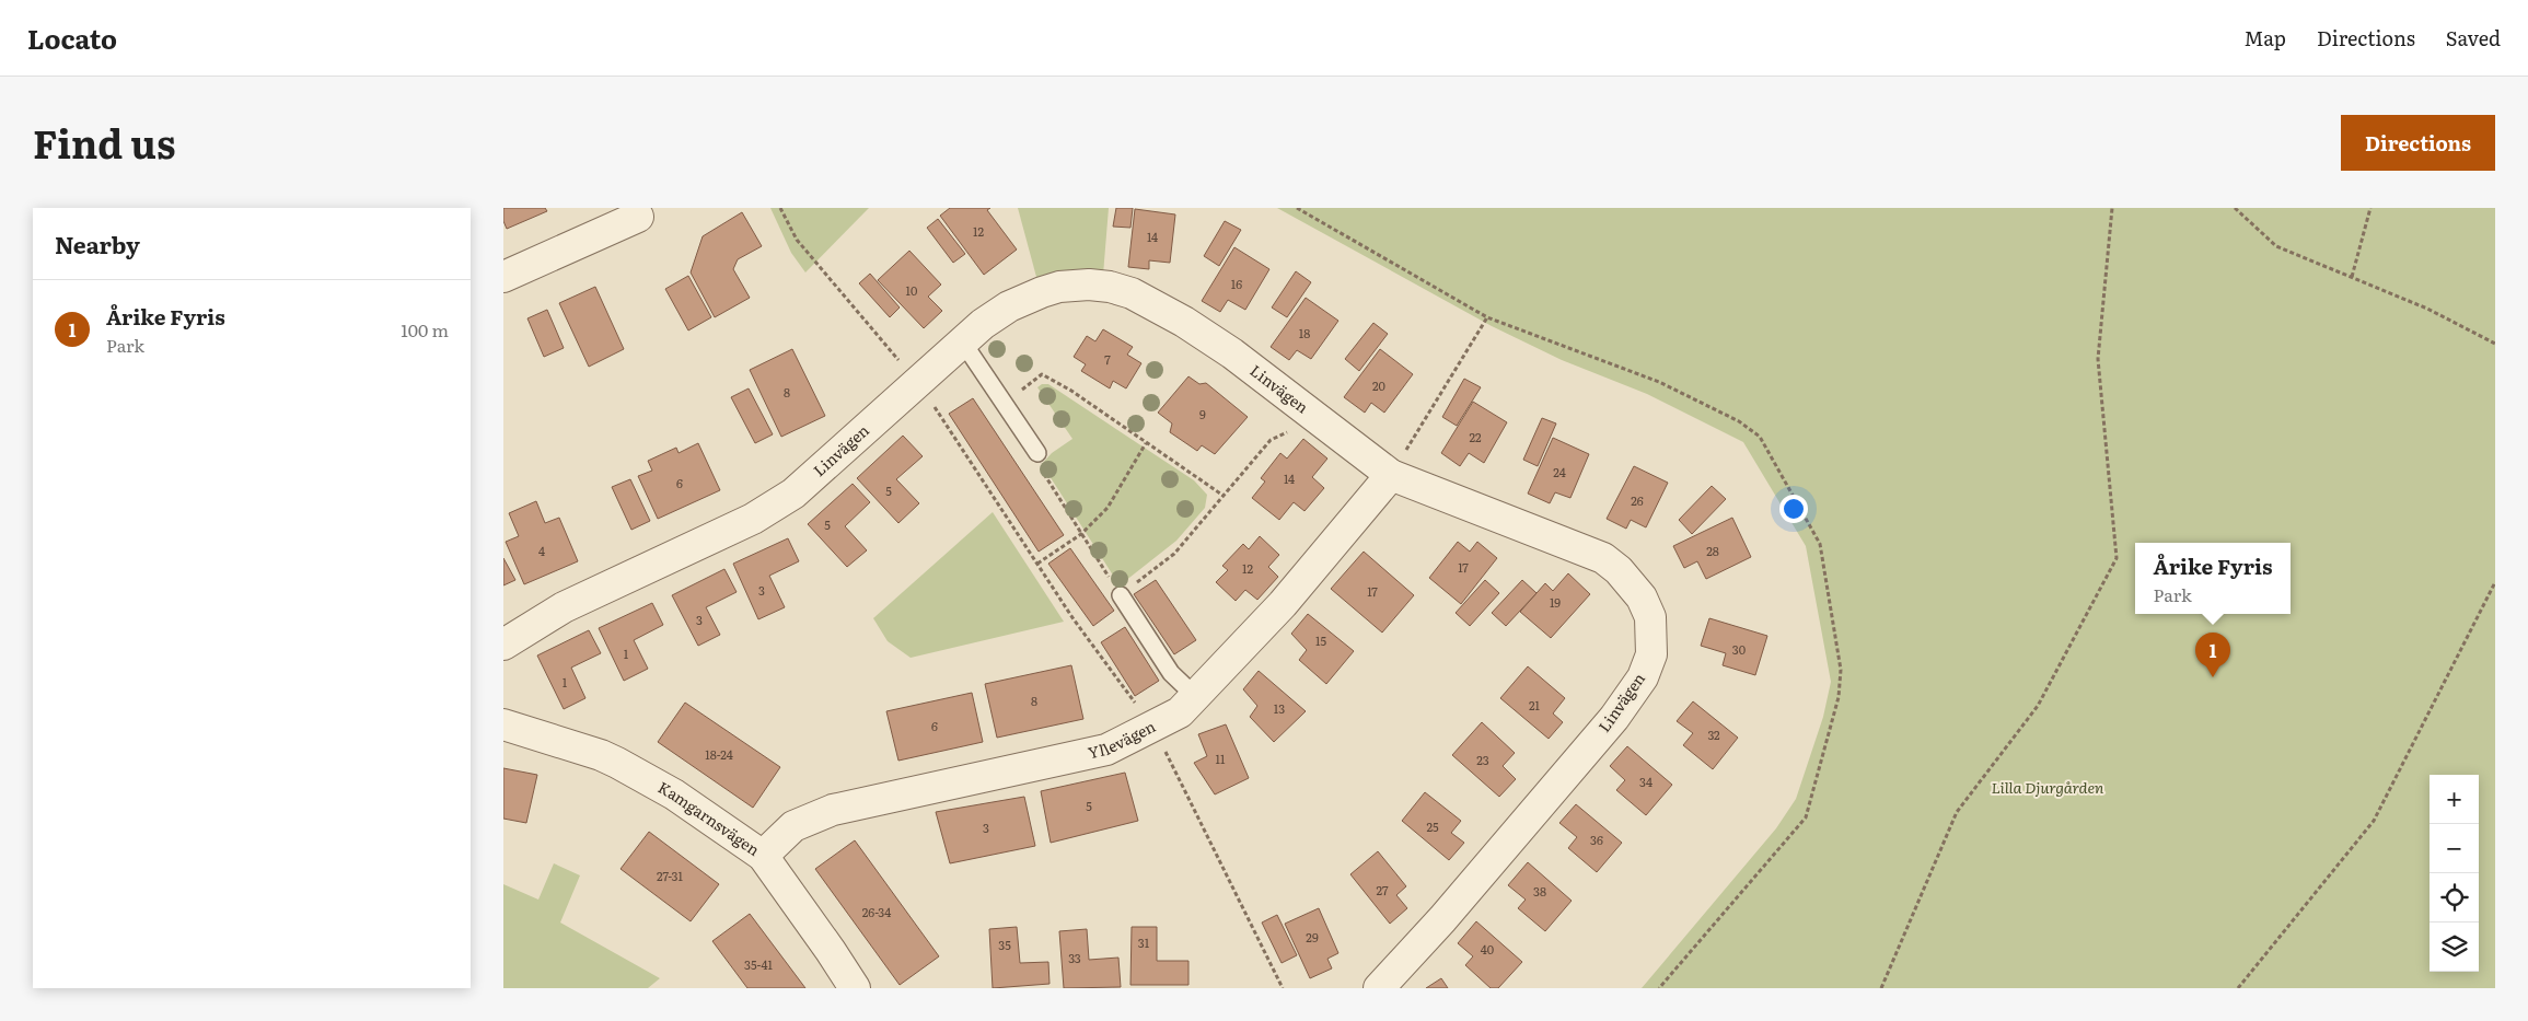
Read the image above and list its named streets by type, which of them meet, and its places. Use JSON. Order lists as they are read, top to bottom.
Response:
{
  "streets": {
    "street": ["Linvägen", "Yllevägen", "Kamgarnsvägen"]
  },
  "crossings": [
    ["Linvägen", "Yllevägen"],
    ["Yllevägen", "Kamgarnsvägen"]
  ],
  "parks": ["Lilla Djurgården"],
  "house_numbers": [
    "12",
    "14",
    "16",
    "10",
    "18",
    "7",
    "20",
    "8",
    "9",
    "22",
    "24",
    "14",
    "6",
    "5",
    "26",
    "5",
    "4",
    "28",
    "17",
    "12",
    "3",
    "17",
    "19",
    "3",
    "15",
    "30",
    "1",
    "1",
    "8",
    "21",
    "13",
    "6",
    "32",
    "18-24",
    "11",
    "23",
    "34",
    "5",
    "25",
    "3",
    "36",
    "27-31",
    "27",
    "38",
    "26-34",
    "29",
    "31",
    "35",
    "40",
    "33",
    "35-41"
  ],
  "page": {
    "header": "Locato",
    "nav": ["Map", "Directions", "Saved"],
    "title": "Find us",
    "buttons": "Directions",
    "heading": "Nearby",
    "list": [
      {
        "mark": "1",
        "name": "Årike Fyris",
        "note": "Park",
        "value": "100 m"
      }
    ],
    "popup": ["Årike Fyris", "Park"],
    "pins": "1",
    "map_buttons": ["+", "−"]
  }
}
